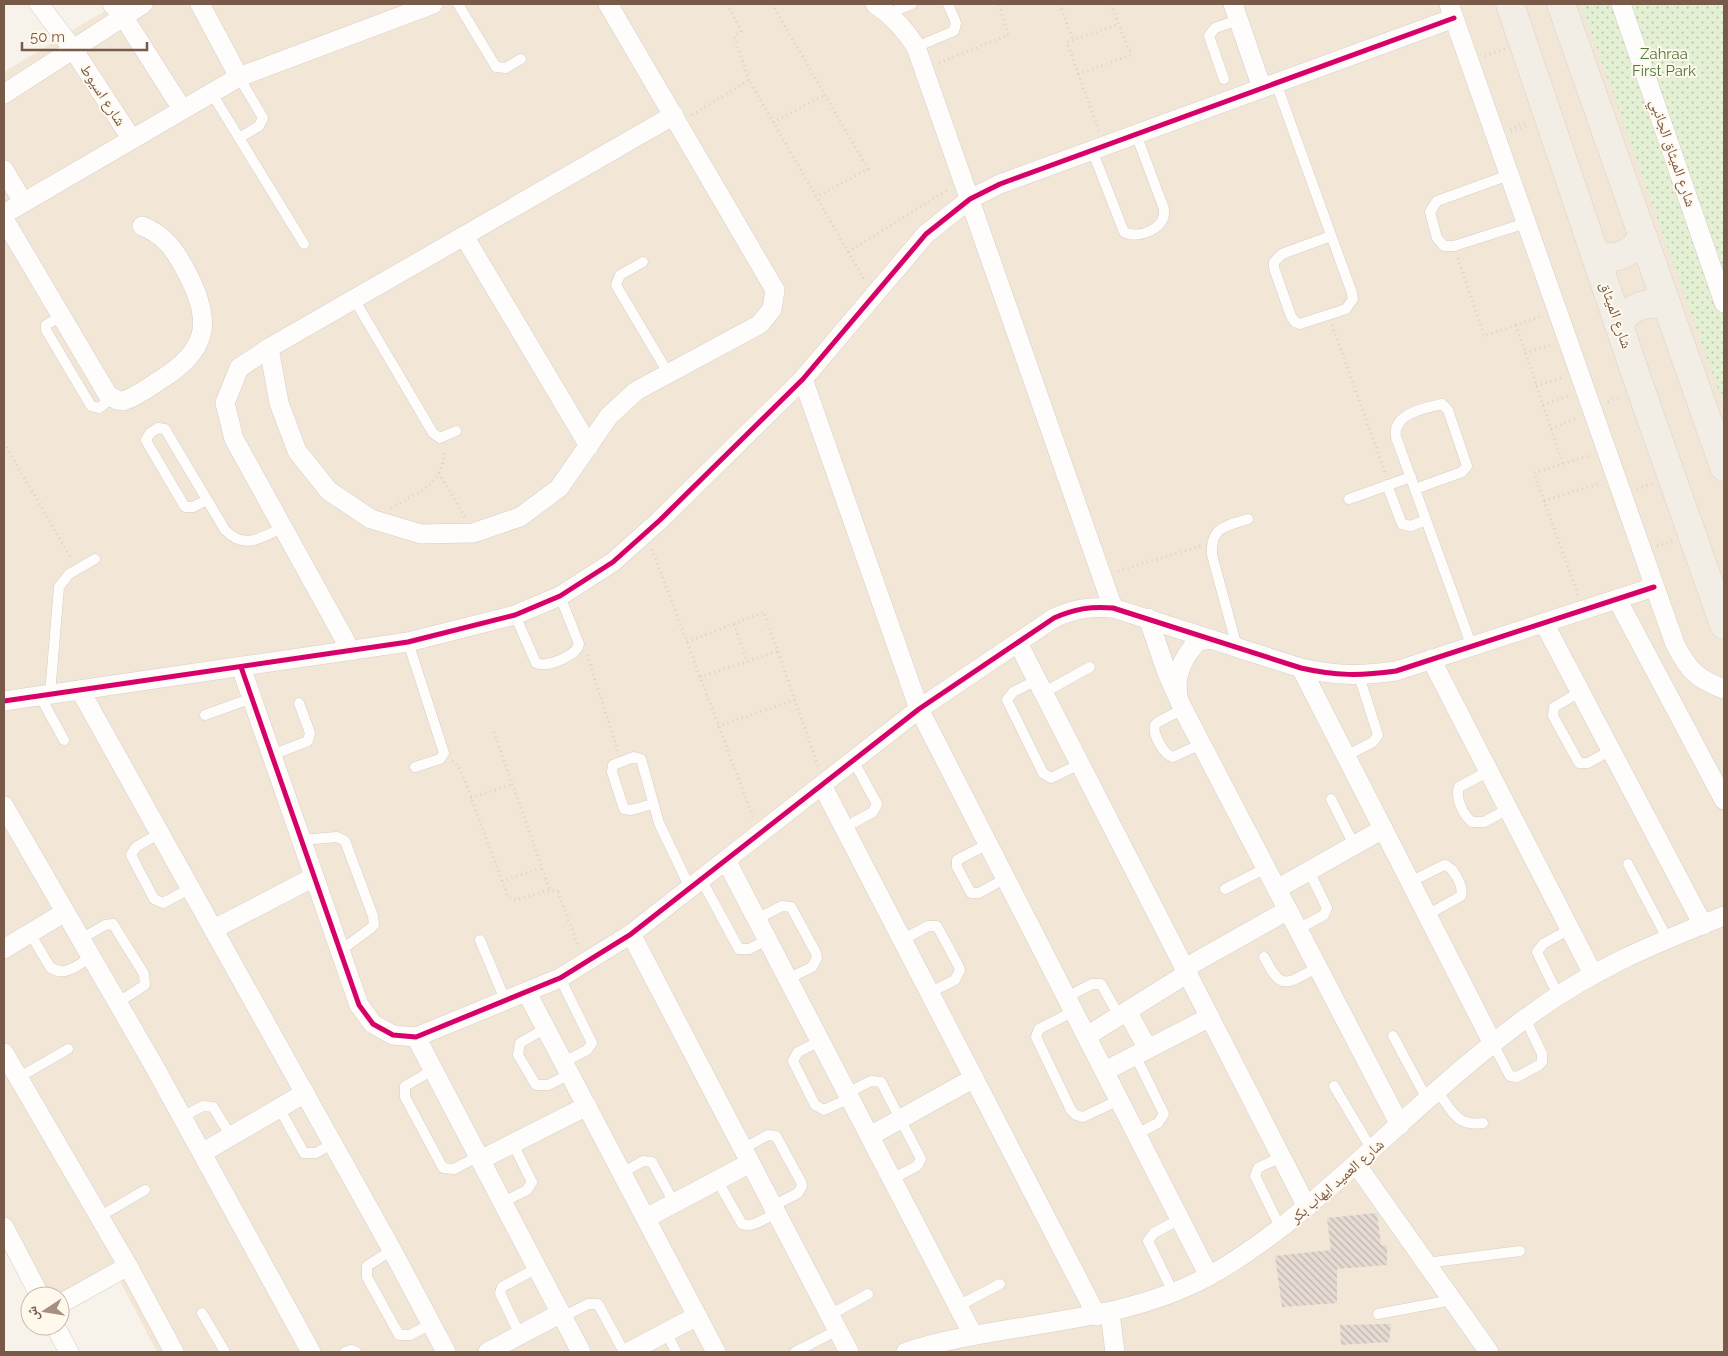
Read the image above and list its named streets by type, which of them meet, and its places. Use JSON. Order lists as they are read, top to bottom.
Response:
{
  "streets": {
    "main road": ["شارع الميثاق"],
    "street": ["شارع اسيوط", "شارع الميثاق الجانبي", "شارع العميد ايهاب بكر"]
  },
  "parks": ["Zahraa First Park"],
  "scale_bar": "50 m",
  "north": "left"
}
